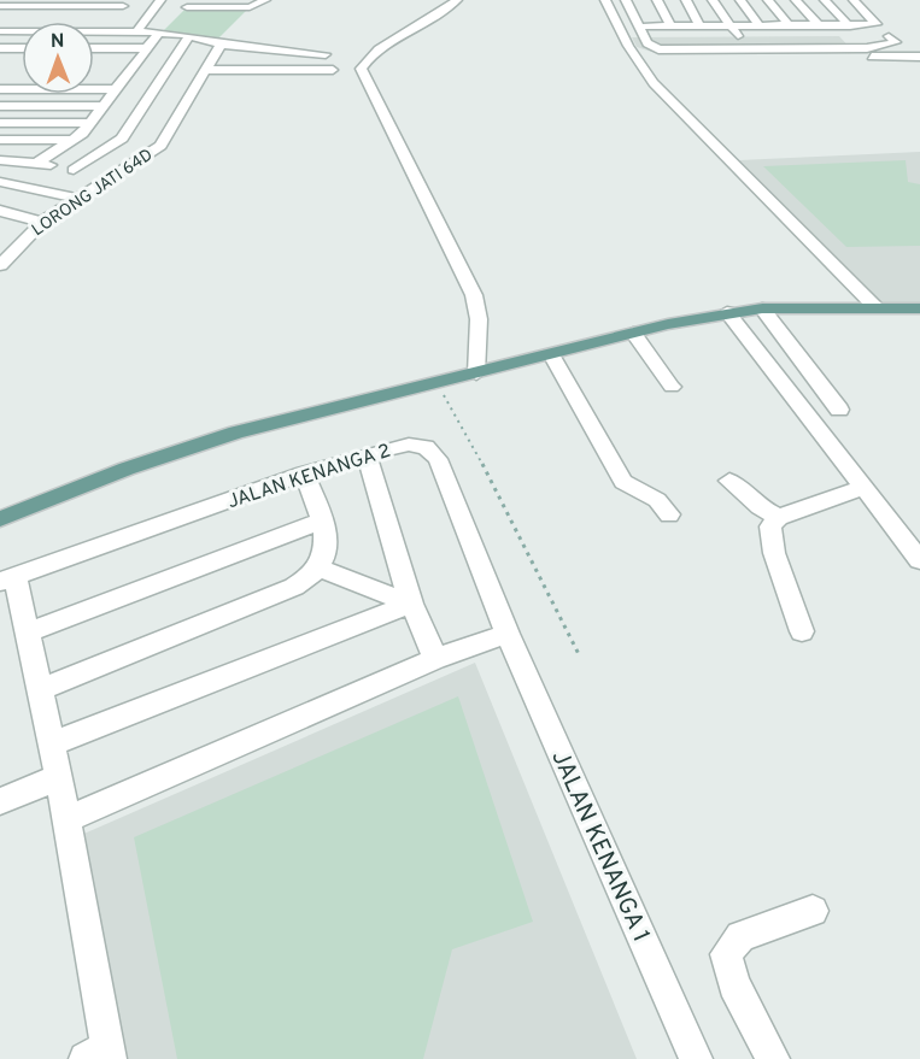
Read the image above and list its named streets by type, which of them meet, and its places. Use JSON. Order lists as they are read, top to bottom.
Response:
{
  "streets": {
    "street": ["LORONG JATI 64D", "JALAN KENANGA 2", "JALAN KENANGA 1"]
  },
  "crossings": [
    ["JALAN KENANGA 2", "JALAN KENANGA 1"]
  ],
  "north": "top"
}
